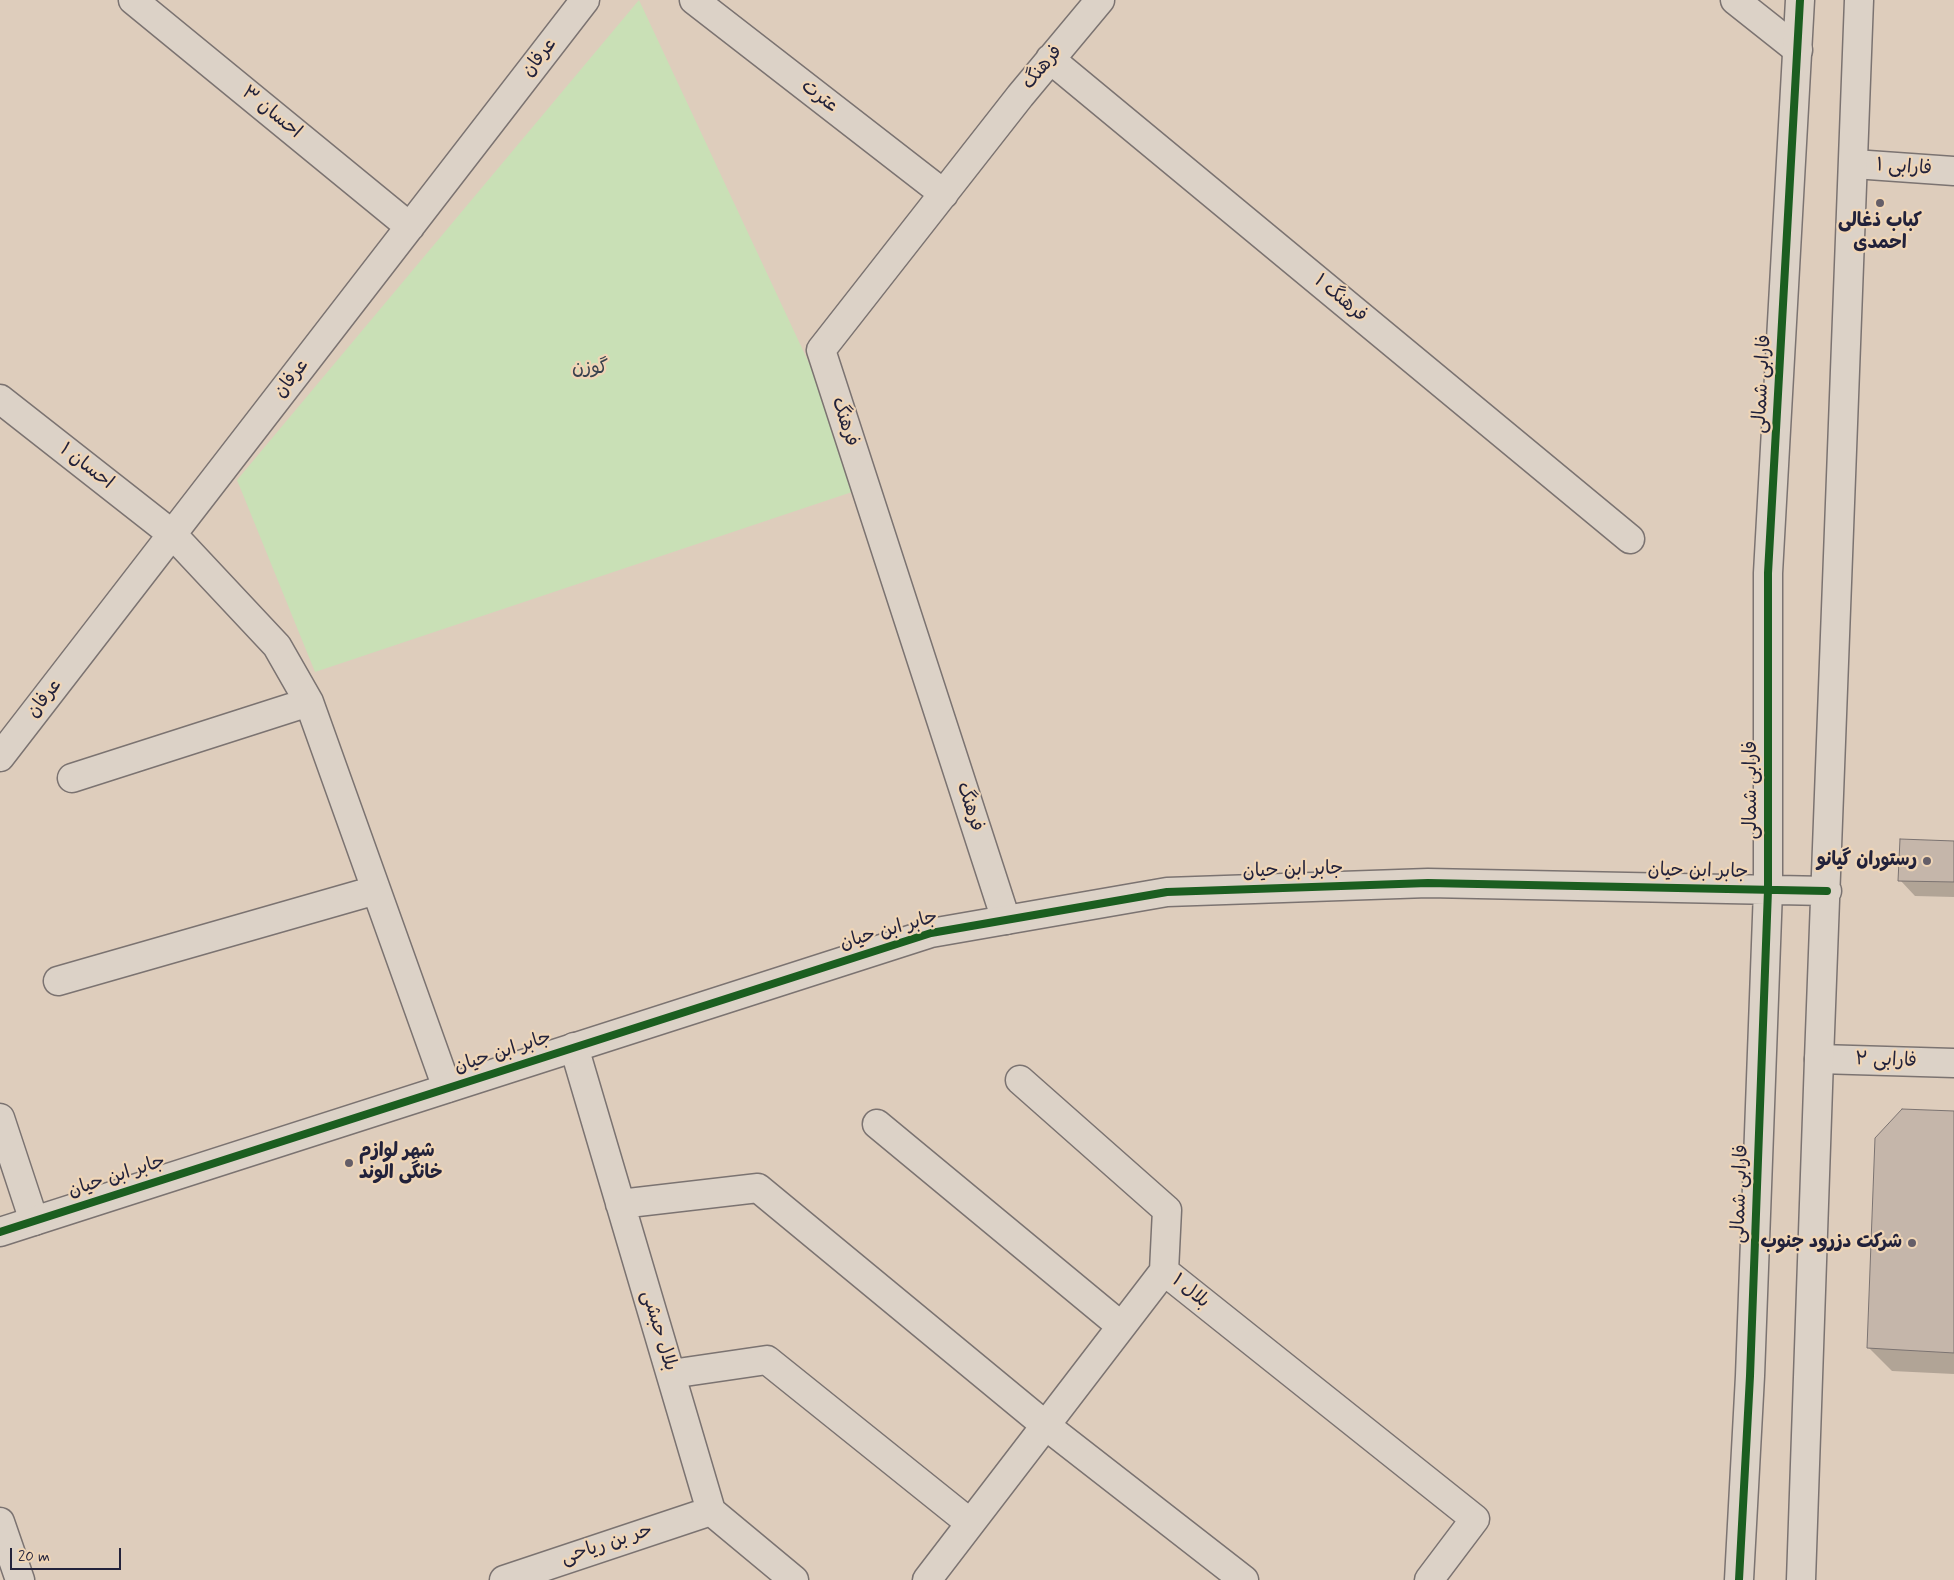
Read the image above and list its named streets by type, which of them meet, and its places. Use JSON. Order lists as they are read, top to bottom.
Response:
{
  "streets": {
    "street": [
      "عرفان",
      "فرهنگ",
      "عترت",
      "احسان ۳",
      "فارابی ۱",
      "فرهنگ ۱",
      "فارابی شمالی",
      "احسان ۱",
      "جابر ابن حیان",
      "فارابی ۲",
      "بلال ۱",
      "بلال حبشی",
      "حر بن ریاحی"
    ]
  },
  "crossings": [
    ["عرفان", "احسان ۳"],
    ["عرفان", "احسان ۱"],
    ["فرهنگ", "عترت"],
    ["فرهنگ", "فرهنگ ۱"],
    ["فرهنگ", "جابر ابن حیان"],
    ["فارابی شمالی", "جابر ابن حیان"],
    ["احسان ۱", "جابر ابن حیان"],
    ["جابر ابن حیان", "بلال حبشی"],
    ["بلال حبشی", "حر بن ریاحی"]
  ],
  "parks": ["گوزن"],
  "places": [
    "کباب ذغالی احمدی",
    "رستوران گیانو",
    "شهر لوازم خانگی الوند",
    "شرکت دزرود جنوب"
  ],
  "scale_bar": "20 m"
}
